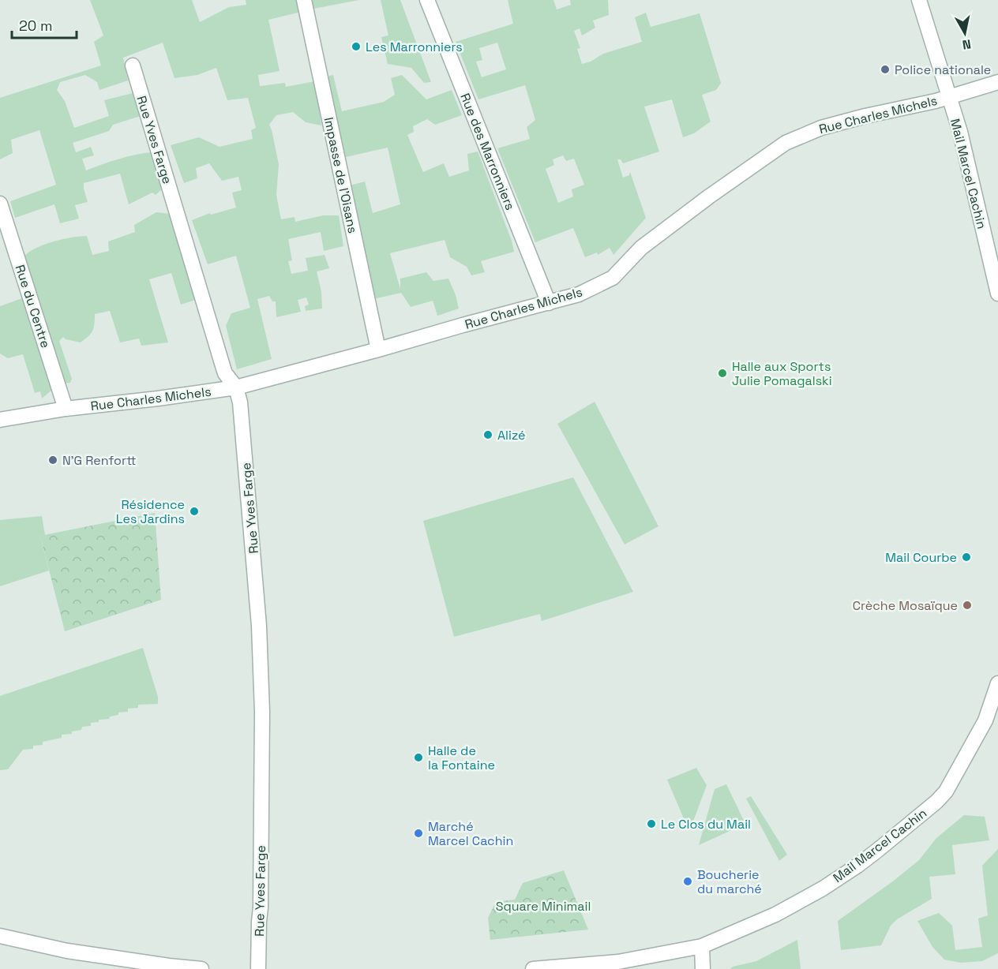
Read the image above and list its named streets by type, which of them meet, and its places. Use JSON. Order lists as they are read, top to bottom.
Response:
{
  "streets": {
    "street": [
      "Rue Charles Michels",
      "Rue Yves Farge",
      "Rue des Marronniers",
      "Mail Marcel Cachin",
      "Impasse de l'Oisans",
      "Rue du Centre"
    ]
  },
  "crossings": [
    ["Rue Charles Michels", "Rue Yves Farge"],
    ["Rue Charles Michels", "Rue des Marronniers"],
    ["Rue Charles Michels", "Mail Marcel Cachin"],
    ["Rue Charles Michels", "Impasse de l'Oisans"],
    ["Rue Charles Michels", "Rue du Centre"]
  ],
  "parks": ["Square Minimail"],
  "places": [
    "Les Marronniers",
    "Police nationale",
    "Halle aux Sports Julie Pomagalski",
    "Alizé",
    "N'G Renfortt",
    "Résidence Les Jardins",
    "Mail Courbe",
    "Crèche Mosaïque",
    "Halle de la Fontaine",
    "Le Clos du Mail",
    "Marché Marcel Cachin",
    "Boucherie du marché"
  ],
  "scale_bar": "20 m",
  "north": "bottom"
}
